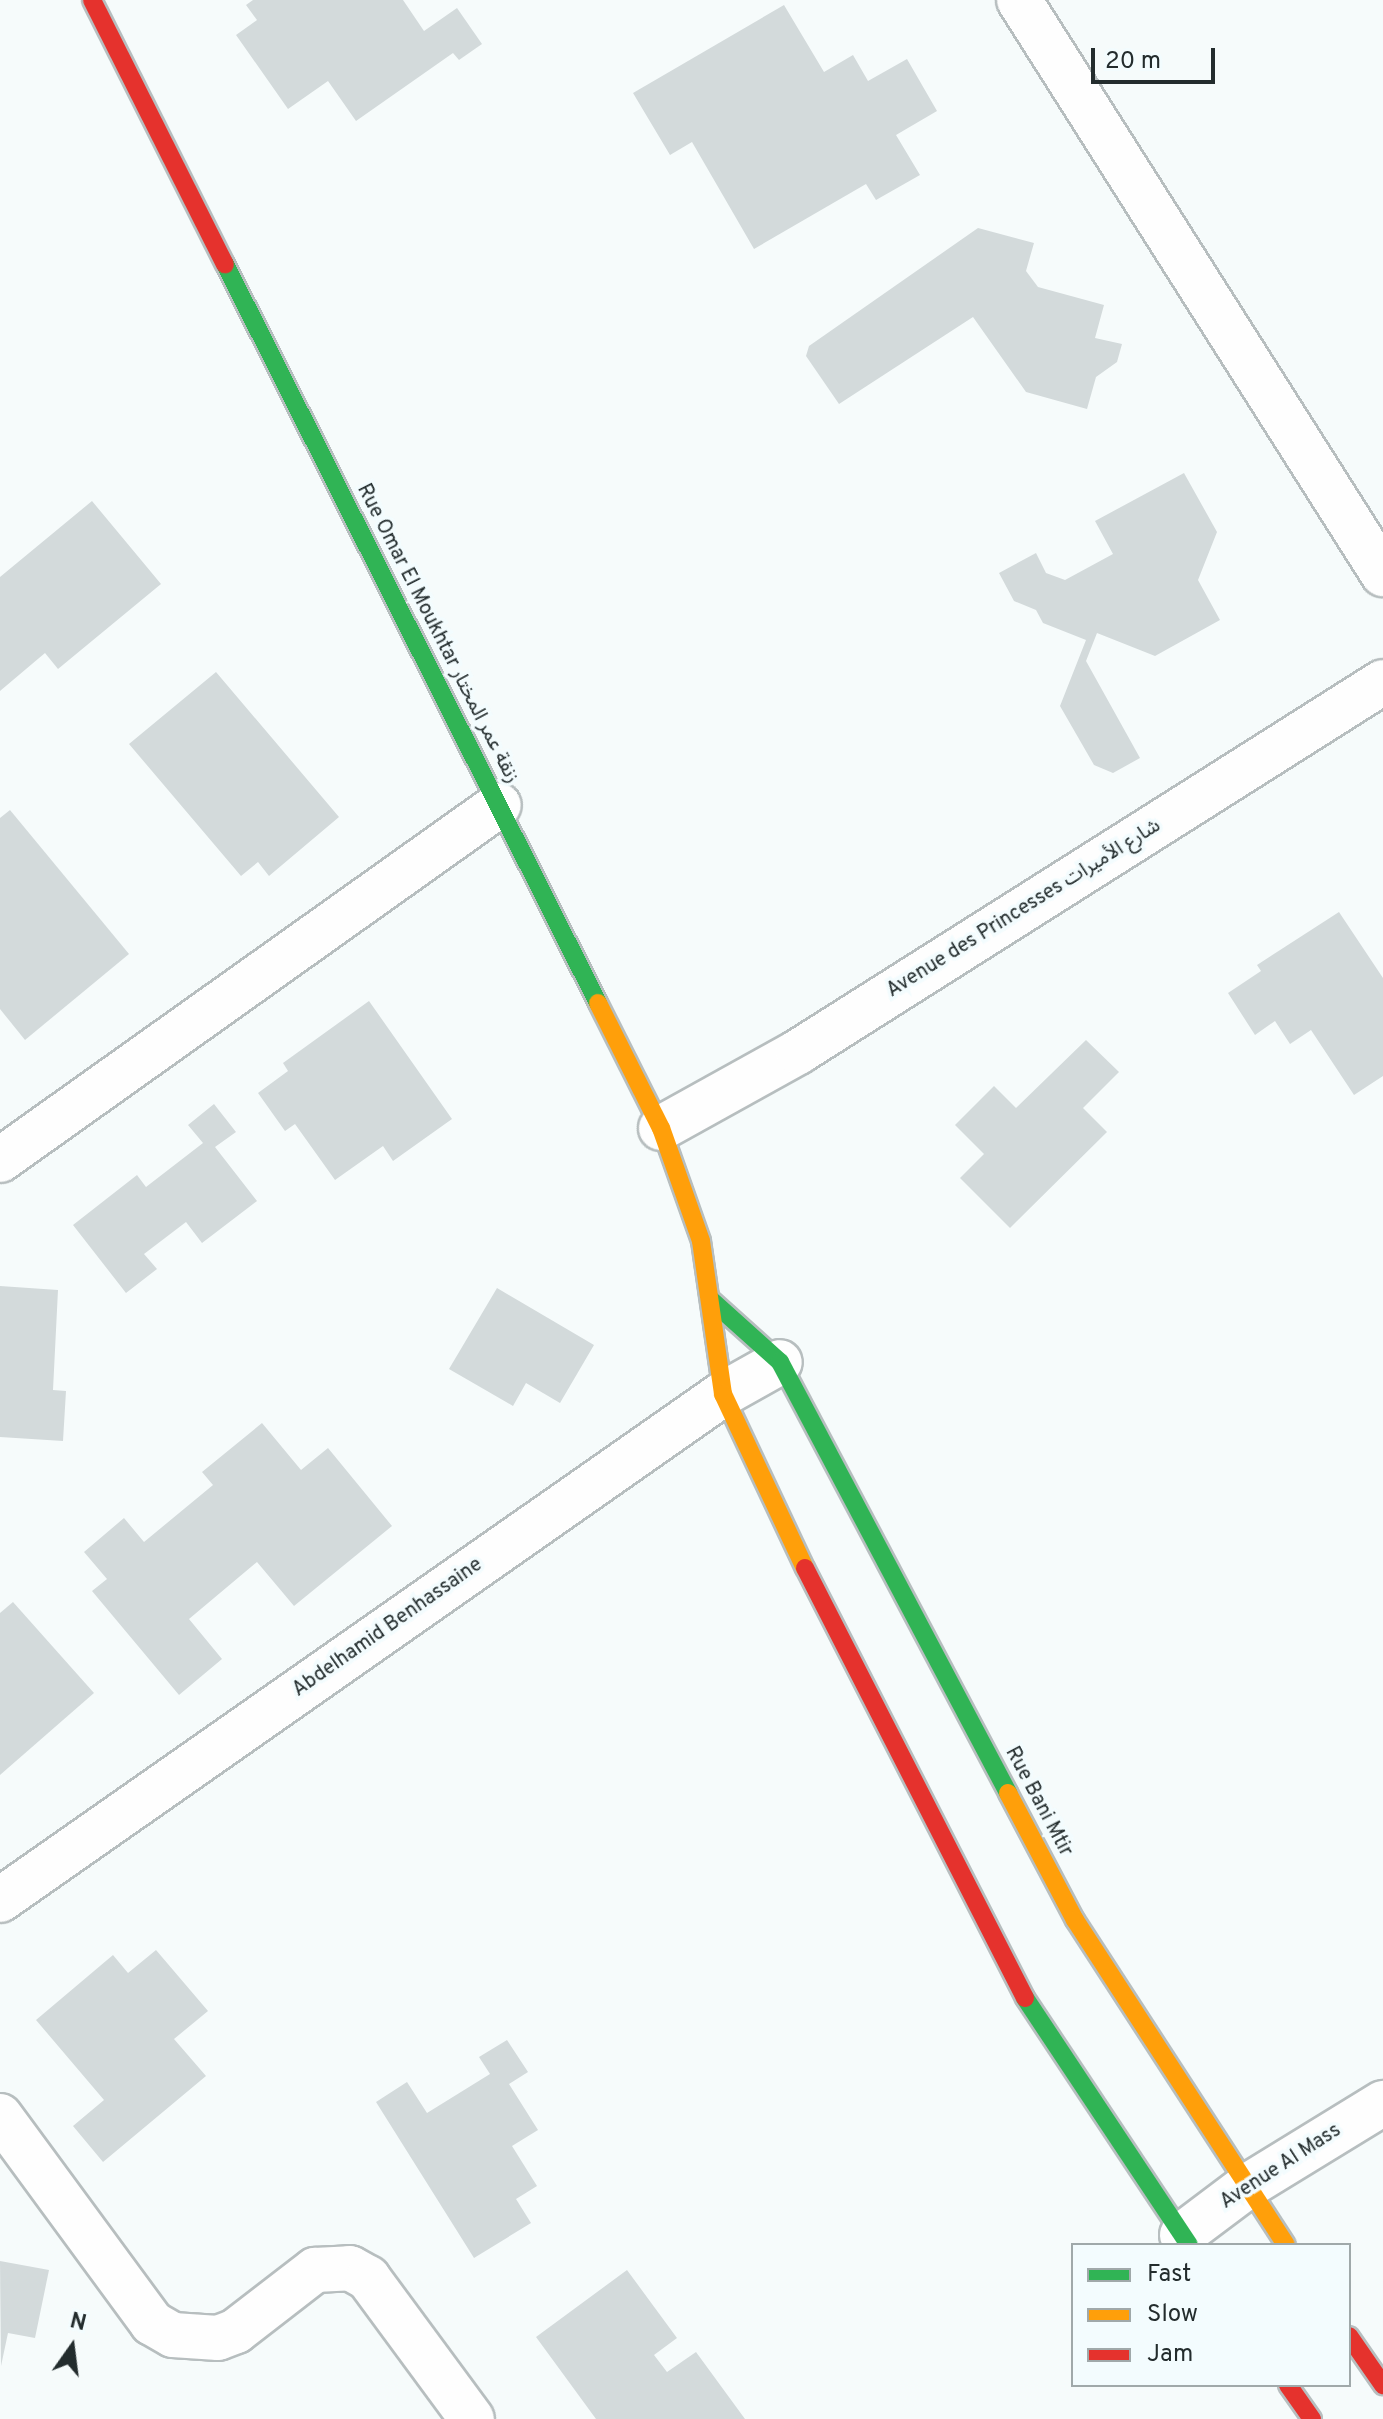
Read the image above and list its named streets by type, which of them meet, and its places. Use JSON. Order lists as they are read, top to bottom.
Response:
{
  "streets": {
    "street": [
      "Rue Omar El Moukhtar زنقة عمر المختار",
      "Avenue des Princesses شارع الأميرات",
      "Abdelhamid Benhassaine",
      "Rue Bani Mtir",
      "Avenue Al Mass"
    ]
  },
  "crossings": [
    ["Rue Omar El Moukhtar زنقة عمر المختار", "Avenue des Princesses شارع الأميرات"],
    ["Rue Omar El Moukhtar زنقة عمر المختار", "Abdelhamid Benhassaine"],
    ["Abdelhamid Benhassaine", "Rue Bani Mtir"],
    ["Rue Bani Mtir", "Avenue Al Mass"]
  ],
  "legend": ["Fast", "Slow", "Jam"],
  "scale_bar": "20 m",
  "north": "top"
}
